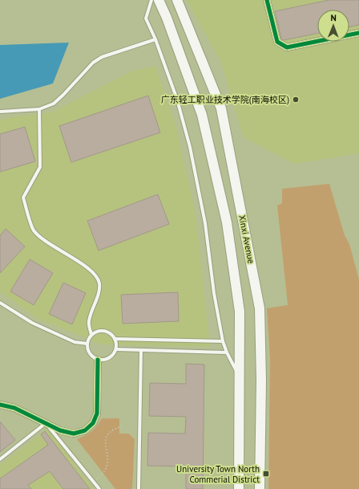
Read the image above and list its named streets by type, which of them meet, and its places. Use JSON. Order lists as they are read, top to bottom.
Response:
{
  "streets": {
    "main road": ["Xinxi Avenue"]
  },
  "places": {
    "other": ["广东轻工职业技术学院(南海校区)"],
    "transit": ["University Town North Commerial District"]
  },
  "north": "top"
}
